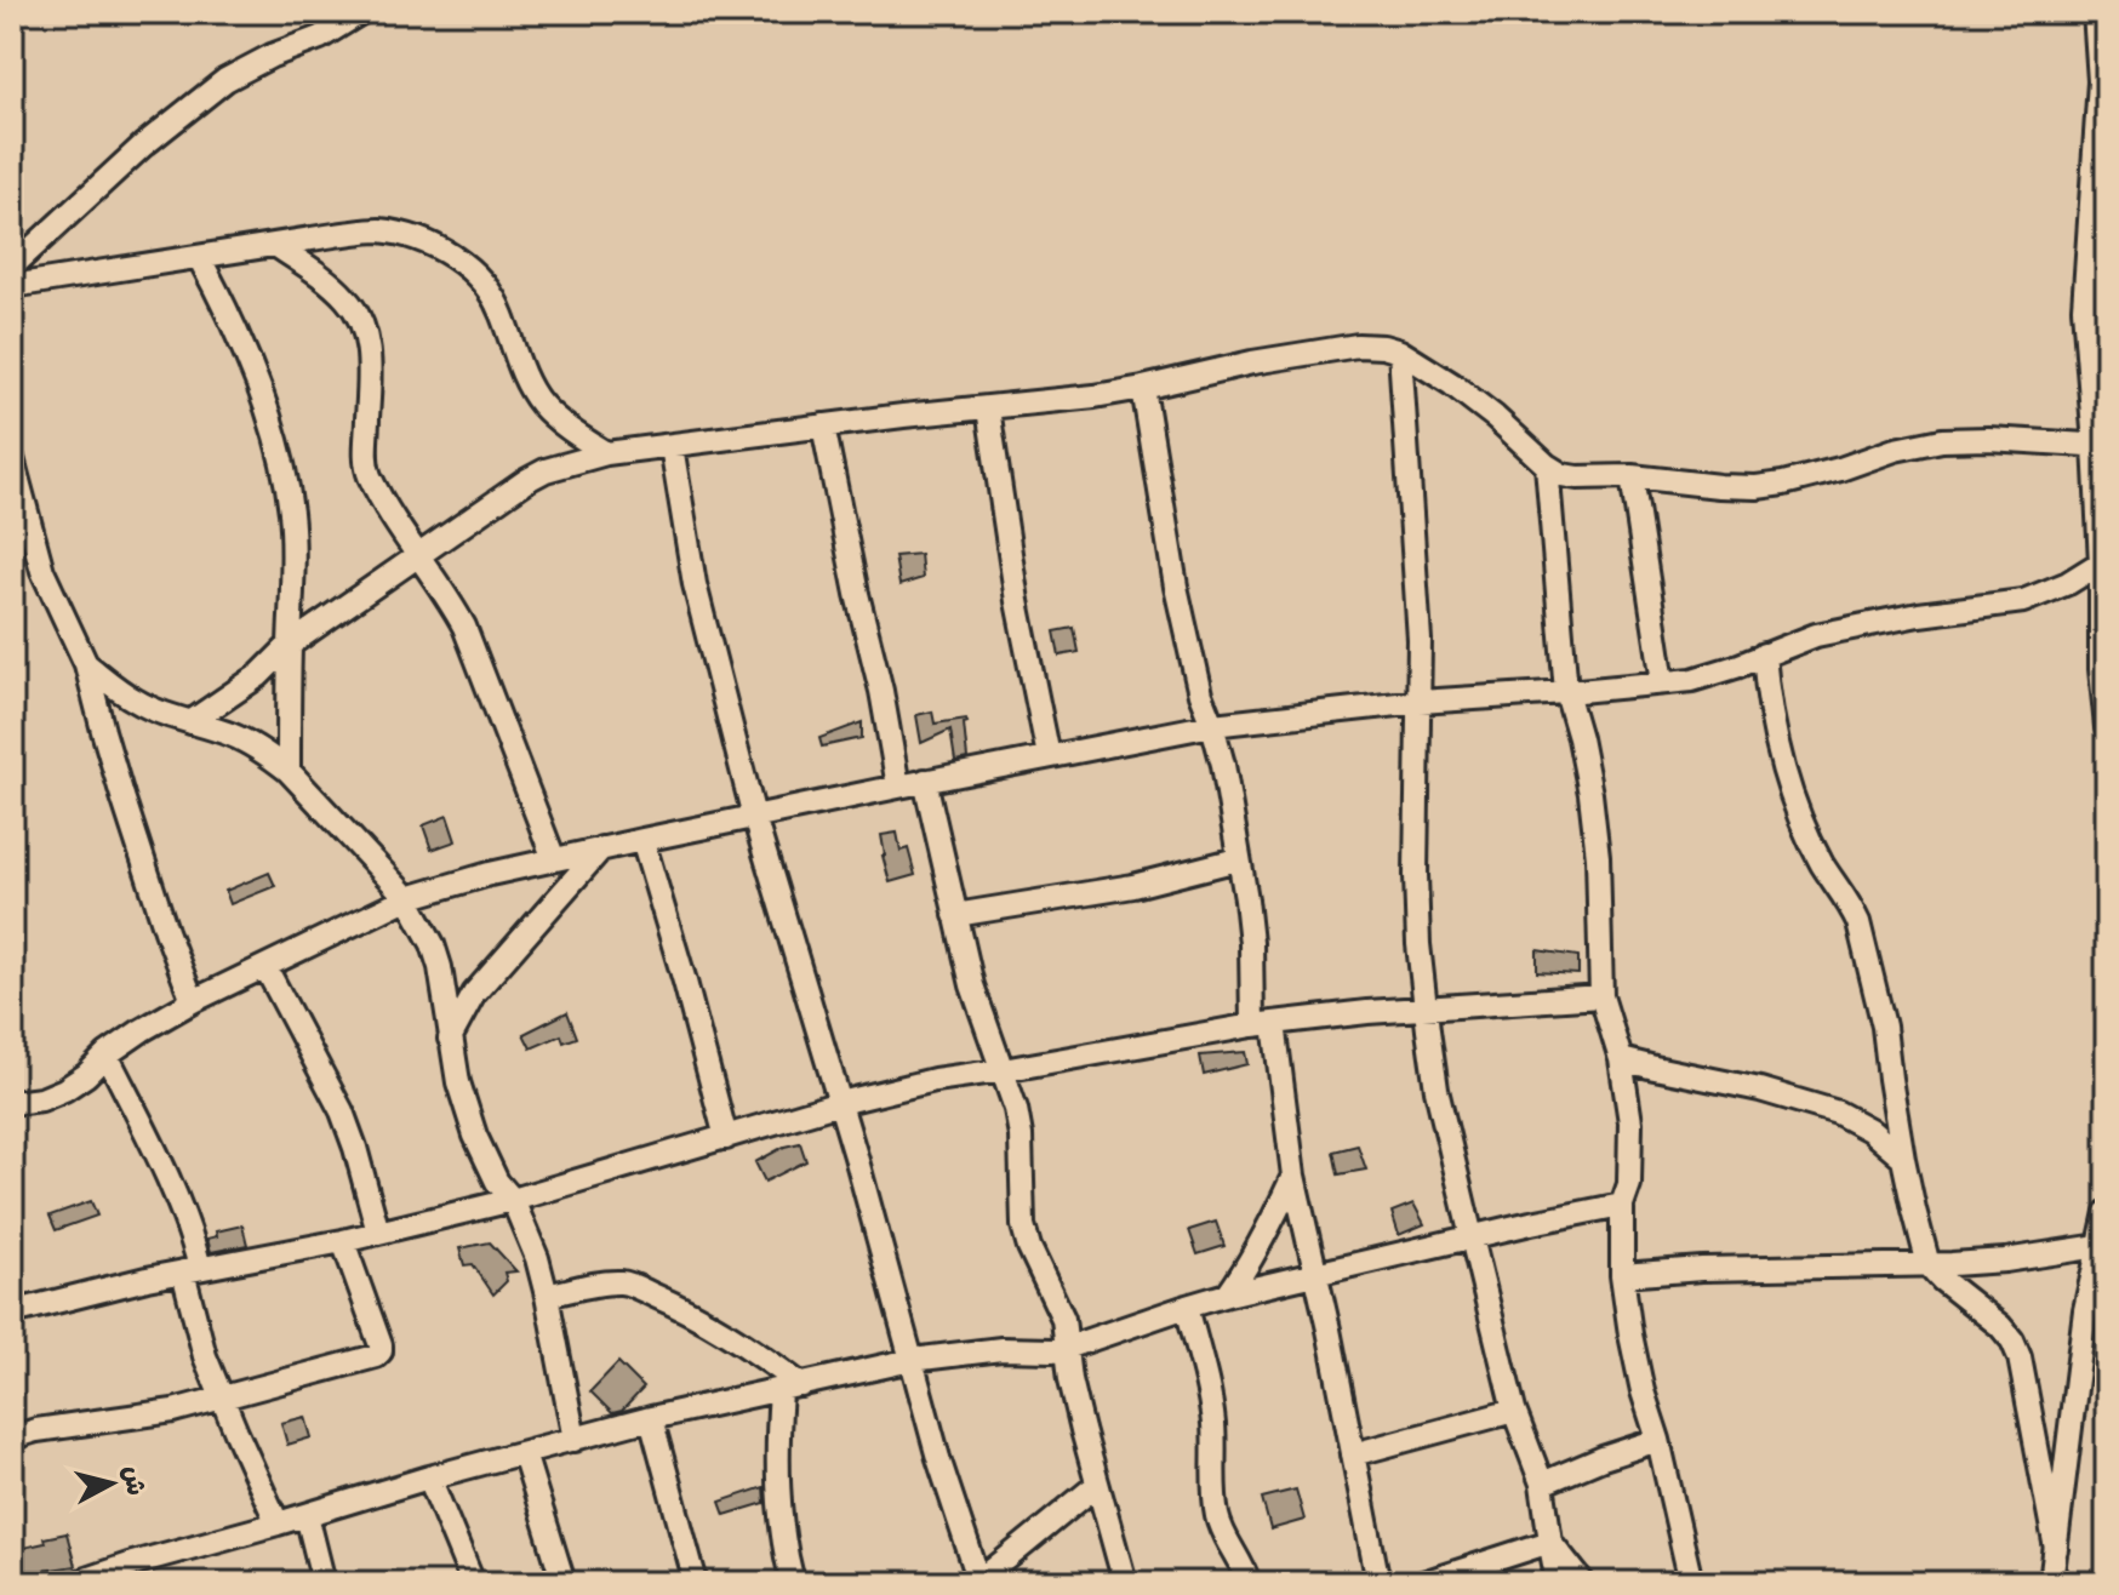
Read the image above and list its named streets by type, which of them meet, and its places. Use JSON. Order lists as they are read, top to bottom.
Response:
{
  "north": "right"
}
